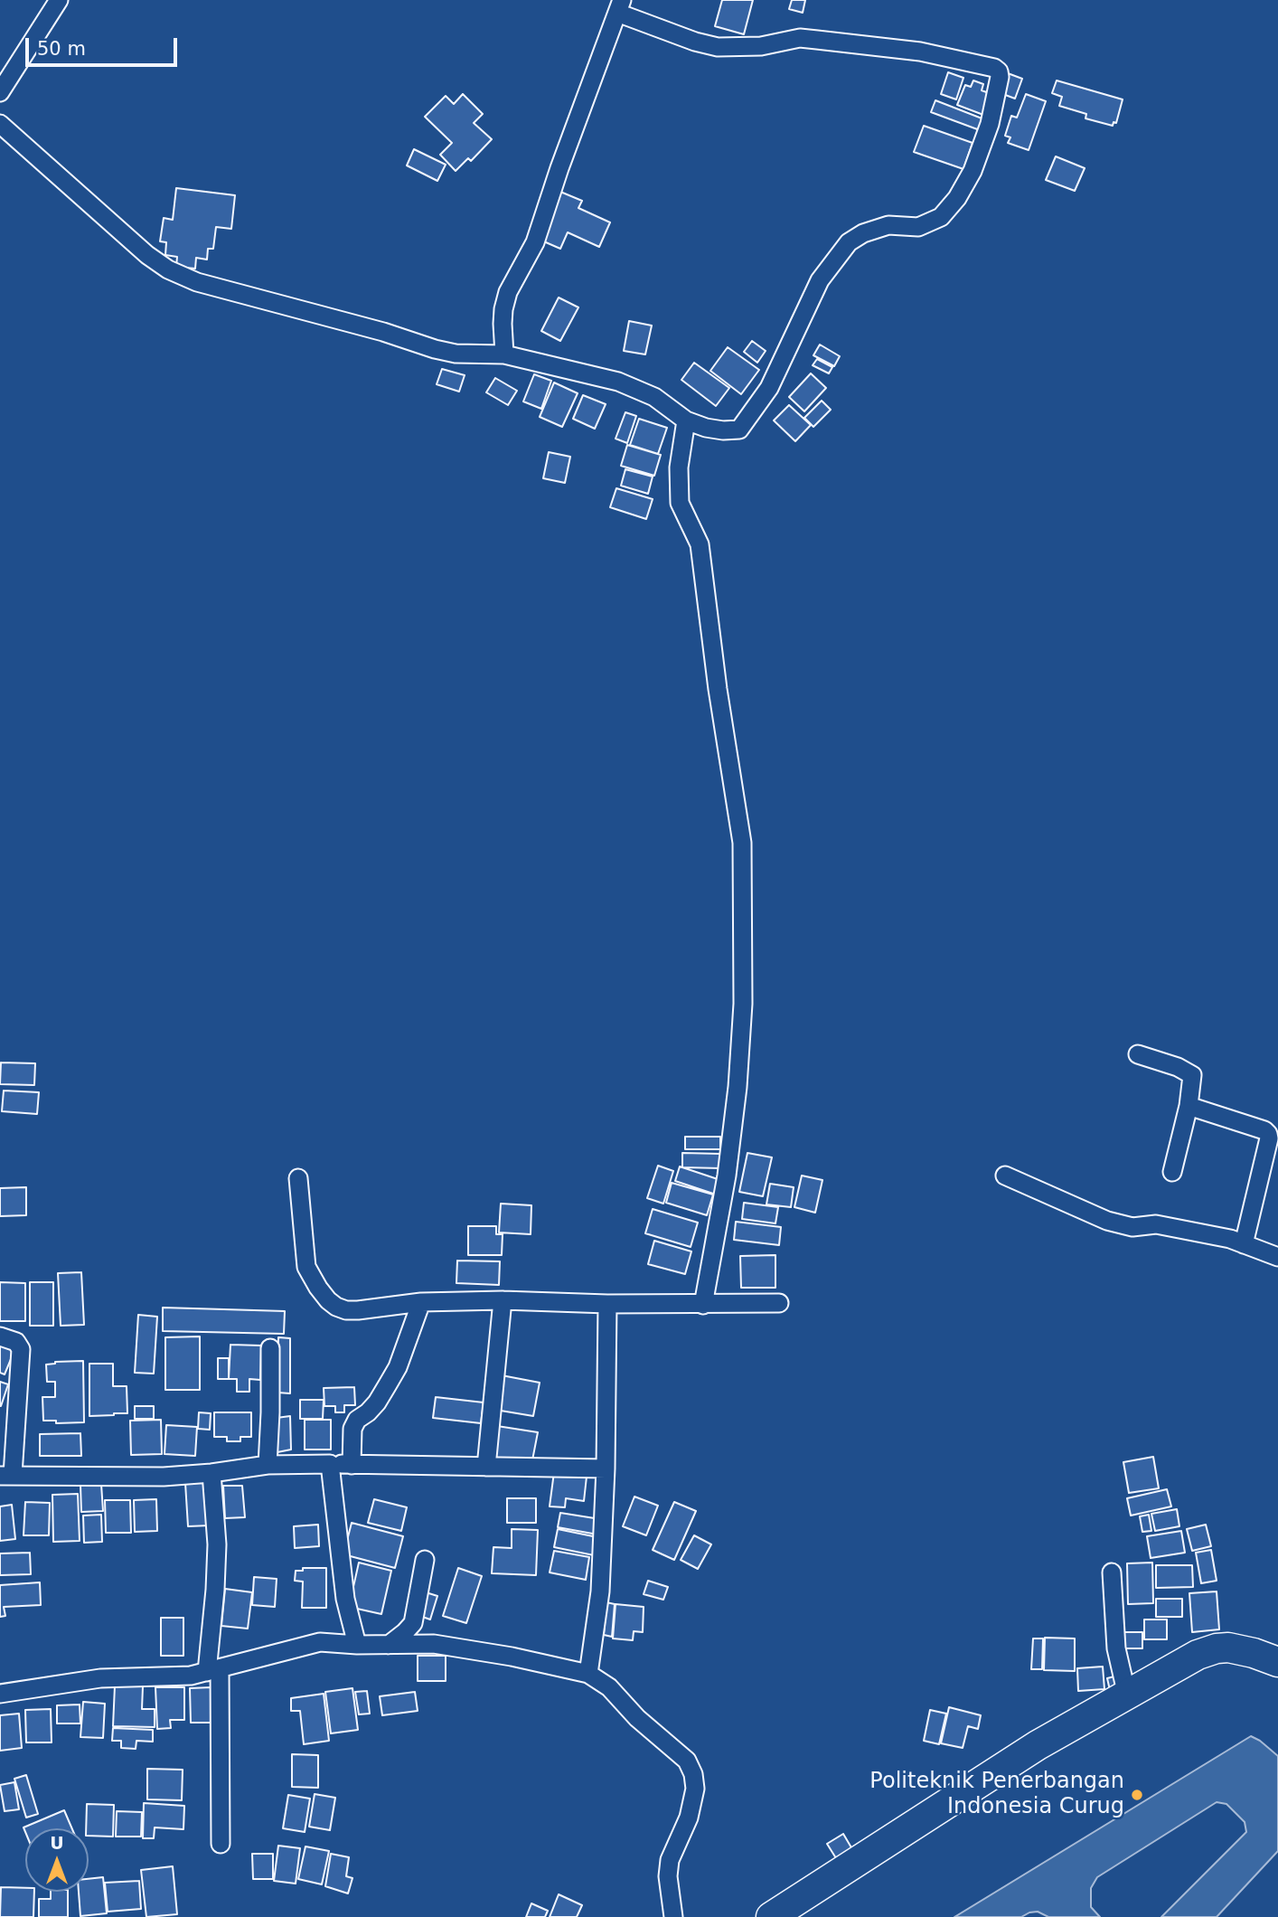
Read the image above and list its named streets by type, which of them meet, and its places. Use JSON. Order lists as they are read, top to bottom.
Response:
{
  "places": ["Politeknik Penerbangan Indonesia Curug"],
  "scale_bar": "50 m",
  "north": "top"
}
